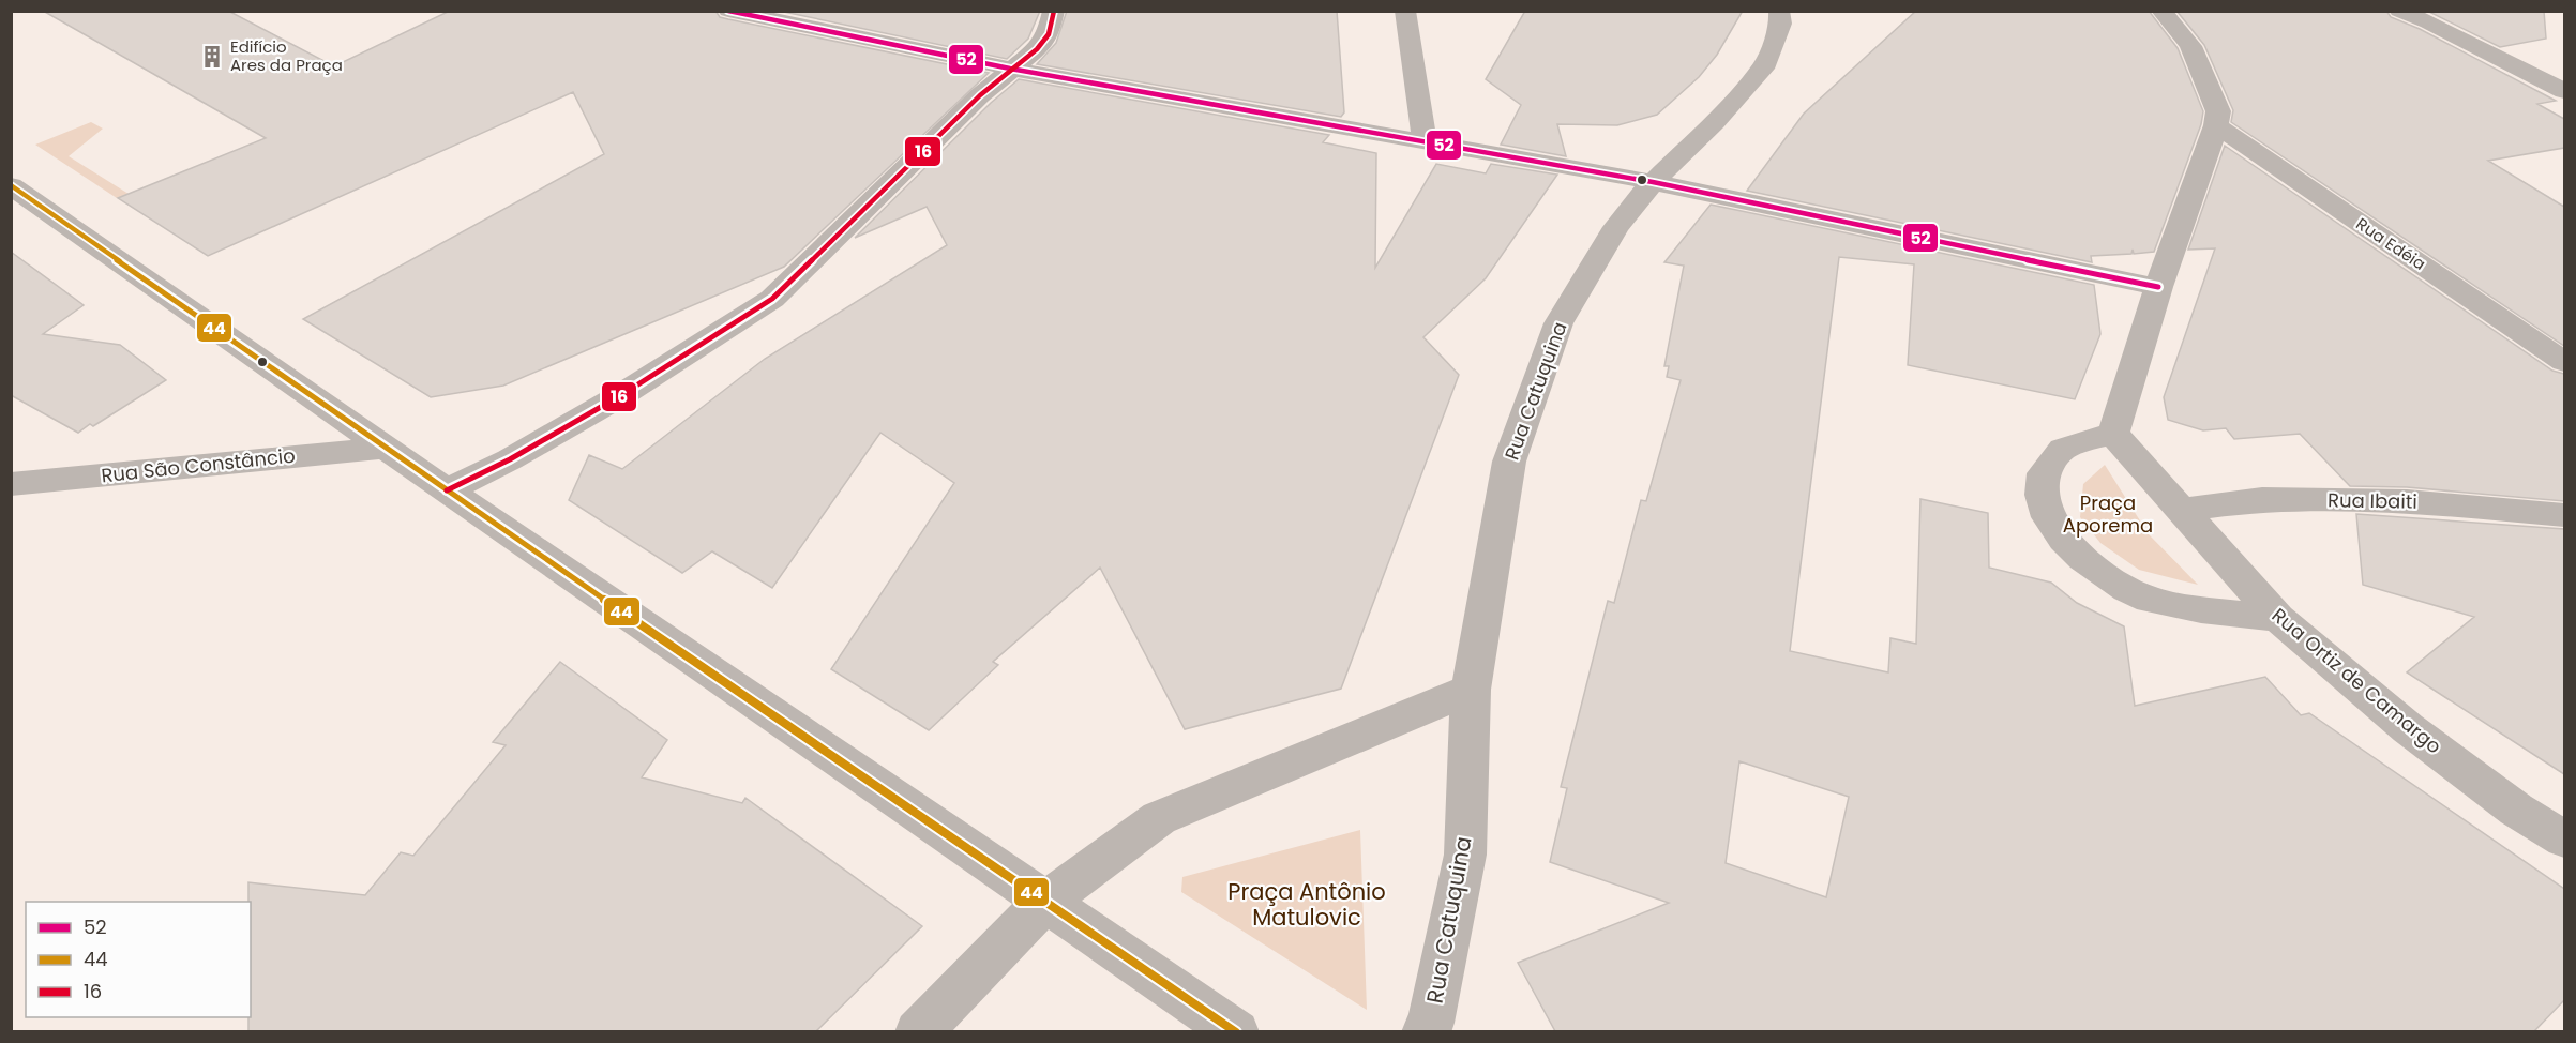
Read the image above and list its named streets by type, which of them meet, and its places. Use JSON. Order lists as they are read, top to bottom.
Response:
{
  "streets": {
    "street": [
      "Rua Edéia",
      "Rua Catuquina",
      "Rua São Constâncio",
      "Rua Ibaiti",
      "Rua Ortiz de Camargo"
    ]
  },
  "crossings": [
    ["Rua Ibaiti", "Rua Ortiz de Camargo"]
  ],
  "parks": ["Praça Aporema", "Praça Antônio Matulovic"],
  "places": {
    "building": ["Edifício Ares da Praça"]
  },
  "lines": ["transit line 52", "transit line 16", "transit line 44"],
  "legend": ["52", "44", "16"]
}
